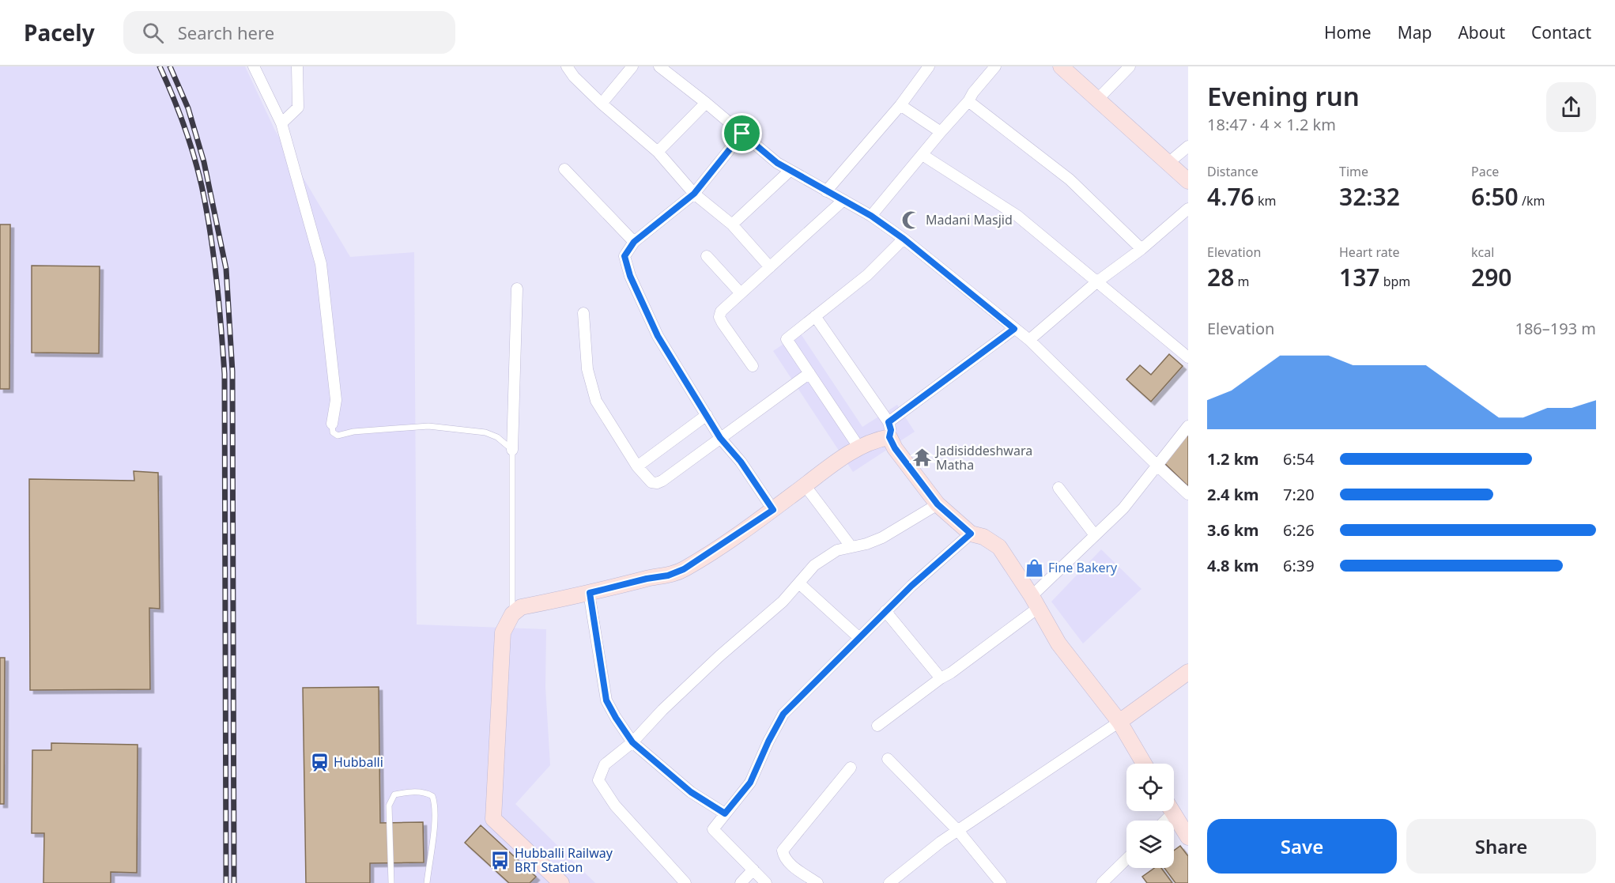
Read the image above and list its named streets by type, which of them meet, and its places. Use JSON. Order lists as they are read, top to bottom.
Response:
{
  "places": {
    "mosque": ["Madani Masjid"],
    "temple": ["Jadisiddeshwara Matha"],
    "shop": ["Fine Bakery"],
    "station": ["Hubballi"],
    "bus stop": ["Hubballi Railway BRT Station"]
  },
  "page": {
    "header": "Pacely",
    "search": "Search here",
    "nav": [
      "Home",
      "Map",
      "About",
      "Contact"
    ],
    "heading": ["Evening run", "18:47 · 4 × 1.2 km"],
    "stats": [
      ["Distance", "4.76 km"],
      ["Time", "32:32"],
      ["Pace", "6:50 /km"],
      ["Elevation", "28 m"],
      ["Heart rate", "137 bpm"],
      ["kcal", "290"]
    ],
    "chart": ["Elevation", "186–193 m"],
    "list": [
      {
        "name": "1.2 km",
        "note": "6:54"
      },
      {
        "name": "2.4 km",
        "note": "7:20"
      },
      {
        "name": "3.6 km",
        "note": "6:26"
      },
      {
        "name": "4.8 km",
        "note": "6:39"
      }
    ],
    "buttons": ["Save", "Share"]
  }
}
